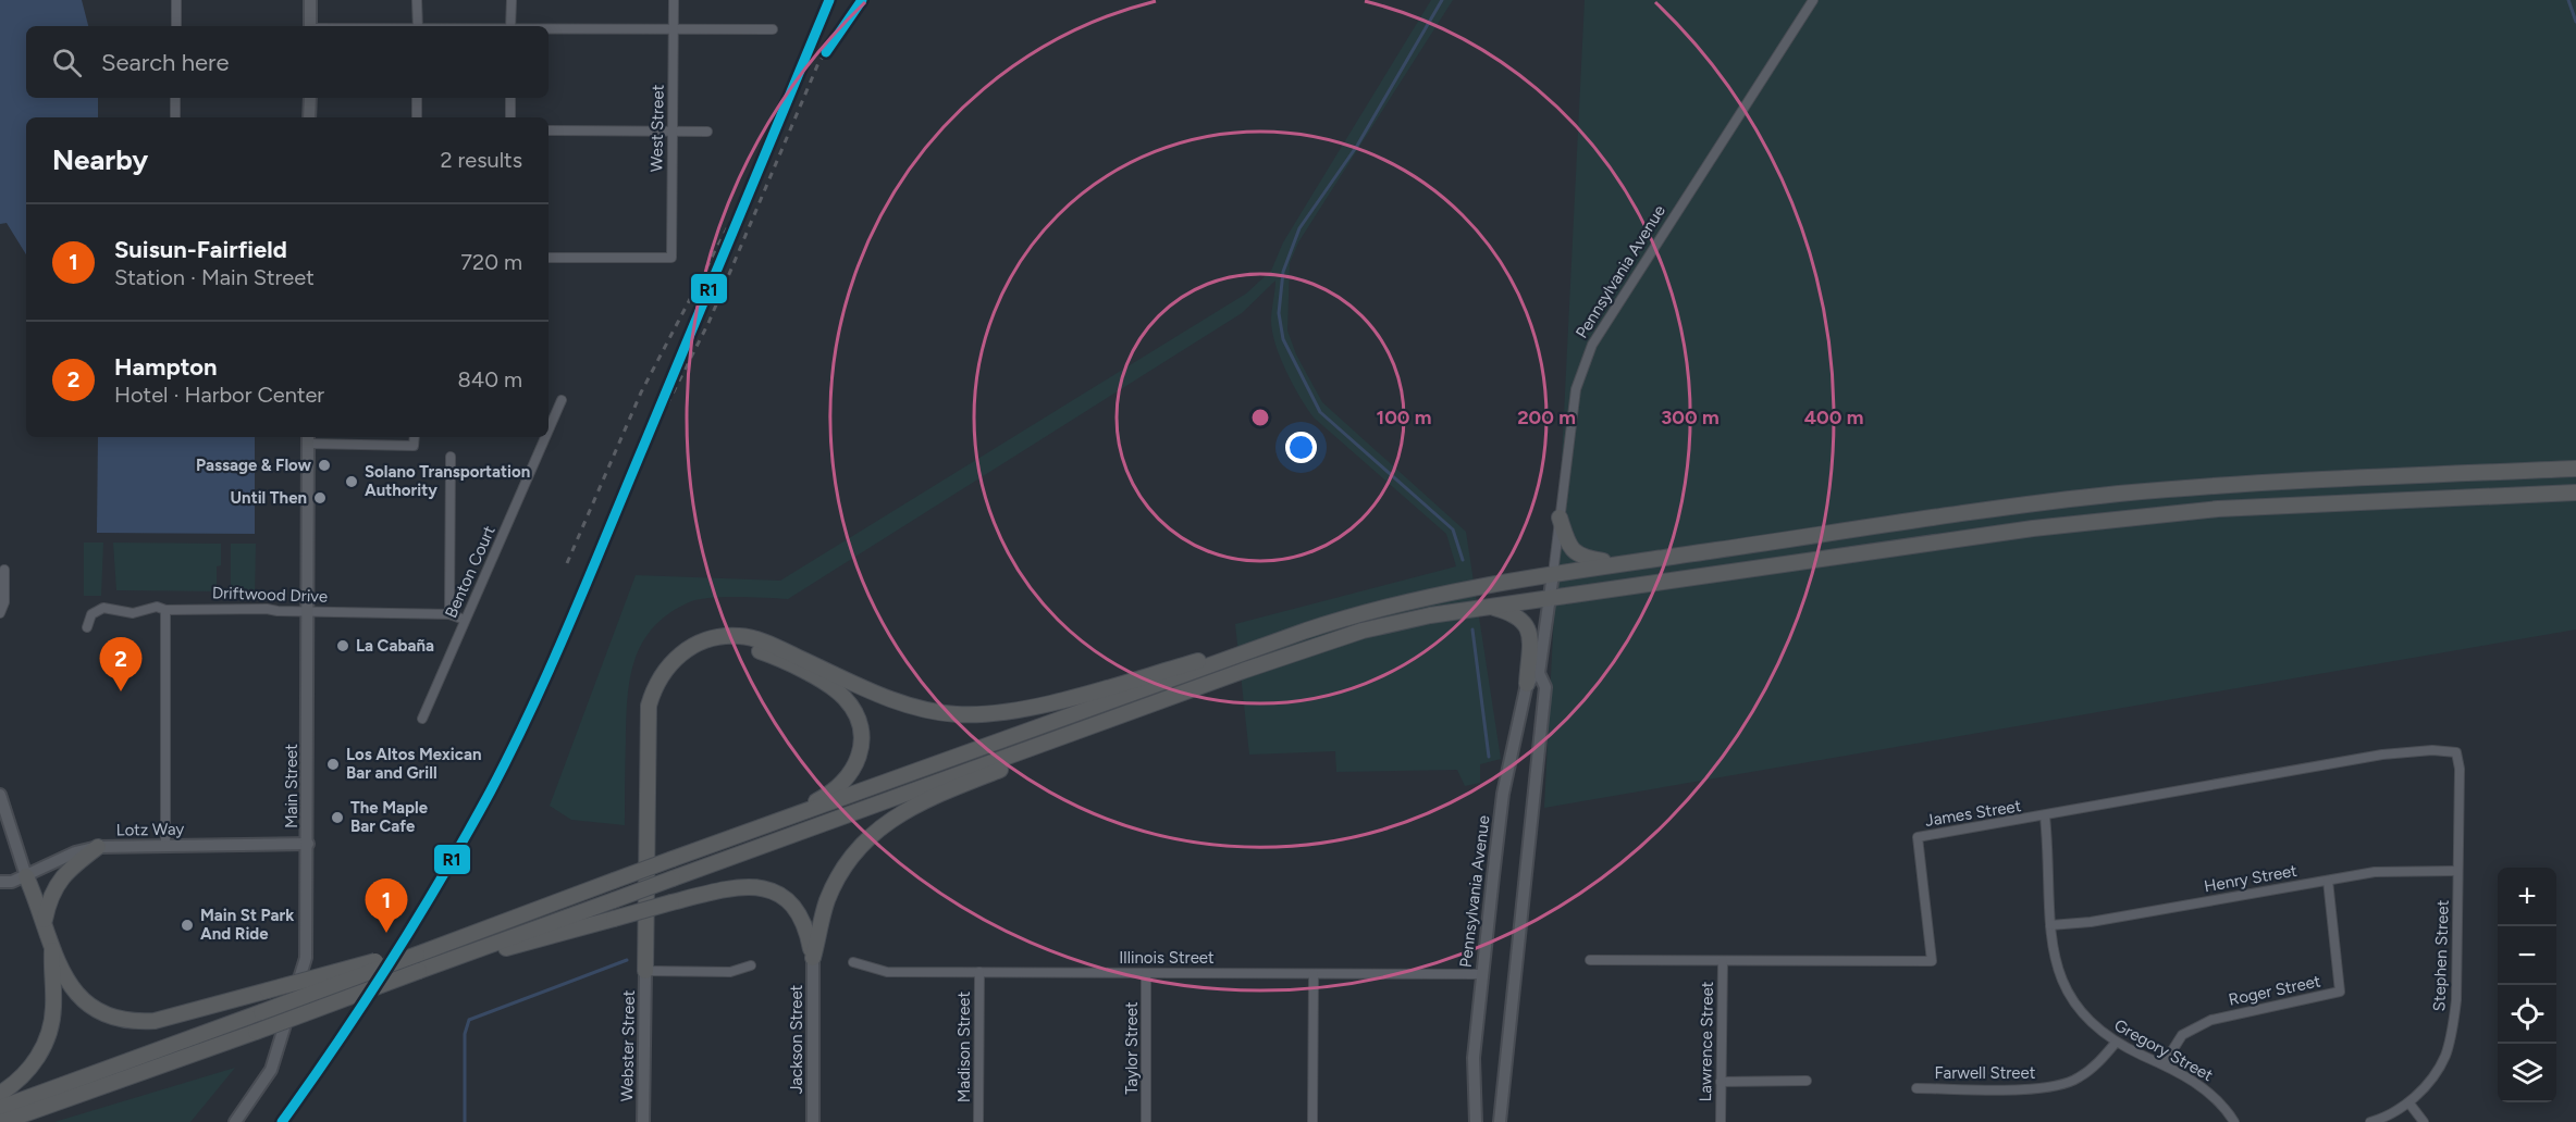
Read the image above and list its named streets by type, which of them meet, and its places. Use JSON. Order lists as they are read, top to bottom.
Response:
{
  "streets": {
    "main road": [
      "Pennsylvania Avenue",
      "Main Street",
      "Lotz Way",
      "Jackson Street",
      "Webster Street"
    ],
    "street": [
      "West Street",
      "Benton Court",
      "Driftwood Drive",
      "James Street",
      "Henry Street",
      "Stephen Street",
      "Illinois Street",
      "Roger Street",
      "Lawrence Street",
      "Madison Street",
      "Taylor Street",
      "Gregory Street",
      "Farwell Street"
    ]
  },
  "crossings": [
    ["Pennsylvania Avenue", "Illinois Street"],
    ["Benton Court", "Driftwood Drive"],
    ["Driftwood Drive", "Main Street"],
    ["Main Street", "Lotz Way"],
    ["James Street", "Stephen Street"],
    ["James Street", "Lawrence Street"],
    ["James Street", "Gregory Street"],
    ["Henry Street", "Stephen Street"],
    ["Henry Street", "Roger Street"],
    ["Henry Street", "Gregory Street"],
    ["Illinois Street", "Madison Street"],
    ["Illinois Street", "Taylor Street"],
    ["Roger Street", "Gregory Street"],
    ["Gregory Street", "Farwell Street"]
  ],
  "places": [
    "Passage & Flow",
    "Solano Transportation Authority",
    "Until Then",
    "La Cabaña",
    "Los Altos Mexican Bar and Grill",
    "The Maple Bar Cafe",
    "Main St Park And Ride"
  ],
  "lines": ["transit line R1"],
  "page": {
    "search": "Search here",
    "heading": ["Nearby", "2 results"],
    "list": [
      {
        "mark": "1",
        "name": "Suisun-Fairfield",
        "note": "Station · Main Street",
        "value": "720 m"
      },
      {
        "mark": "2",
        "name": "Hampton",
        "note": "Hotel · Harbor Center",
        "value": "840 m"
      }
    ],
    "pins": ["2", "1"],
    "map_buttons": ["+", "−"]
  },
  "rings": [
    "100 m",
    "200 m",
    "300 m",
    "400 m"
  ]
}
